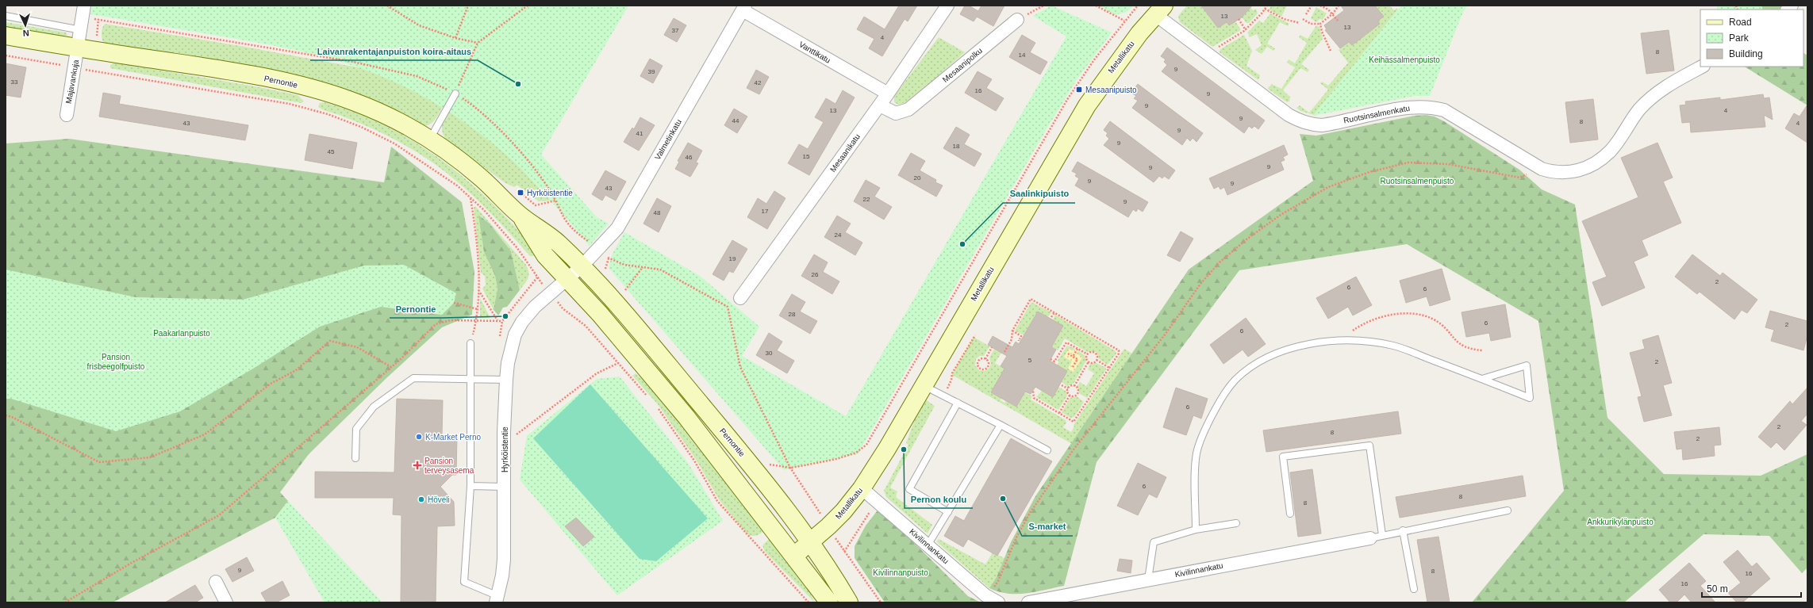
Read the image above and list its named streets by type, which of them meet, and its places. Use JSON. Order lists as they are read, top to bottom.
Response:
{
  "streets": {
    "street": [
      "Vanttikatu",
      "Metallikatu",
      "Mesaanipolku",
      "Majavankuja",
      "Pernontie",
      "Ruotsinsalmenkatu",
      "Valmetinkatu",
      "Mesaanikatu",
      "Hyrköistentie",
      "Kivilinnankatu"
    ]
  },
  "crossings": [
    ["Vanttikatu", "Valmetinkatu"],
    ["Vanttikatu", "Mesaanikatu"],
    ["Metallikatu", "Pernontie"],
    ["Metallikatu", "Ruotsinsalmenkatu"],
    ["Metallikatu", "Kivilinnankatu"],
    ["Mesaanipolku", "Mesaanikatu"],
    ["Majavankuja", "Pernontie"],
    ["Pernontie", "Valmetinkatu"],
    ["Pernontie", "Hyrköistentie"],
    ["Valmetinkatu", "Hyrköistentie"]
  ],
  "parks": [
    "Keihässalmenpuisto",
    "Ruotsinsalmenpuisto",
    "Paakarlanpuisto",
    "Pansion frisbeegolfpuisto",
    "Ankkurikylänpuisto",
    "Kivilinnanpuisto"
  ],
  "places": {
    "other": [
      "Laivanrakentajanpuiston koira-aitaus",
      "Saalinkipuisto",
      "Pernontie",
      "K-Market Perno",
      "Pernon koulu",
      "S-market",
      "Höveli"
    ],
    "transit": ["Mesaanipuisto", "Hyrköistentie"],
    "health": ["Pansion terveysasema"]
  },
  "house_numbers": [
    "13",
    "13",
    "37",
    "4",
    "8",
    "14",
    "9",
    "39",
    "33",
    "42",
    "16",
    "9",
    "9",
    "13",
    "4",
    "9",
    "44",
    "8",
    "43",
    "4",
    "9",
    "41",
    "9",
    "18",
    "45",
    "15",
    "46",
    "9",
    "9",
    "20",
    "9",
    "9",
    "43",
    "22",
    "9",
    "17",
    "48",
    "24",
    "19",
    "26",
    "2",
    "6",
    "6",
    "28",
    "6",
    "2",
    "6",
    "30",
    "5",
    "2",
    "6",
    "2",
    "8",
    "2",
    "6",
    "8",
    "8",
    "9",
    "8",
    "16",
    "16"
  ],
  "legend": ["Road", "Park", "Building"],
  "scale_bar": "50 m",
  "north": "bottom"
}
